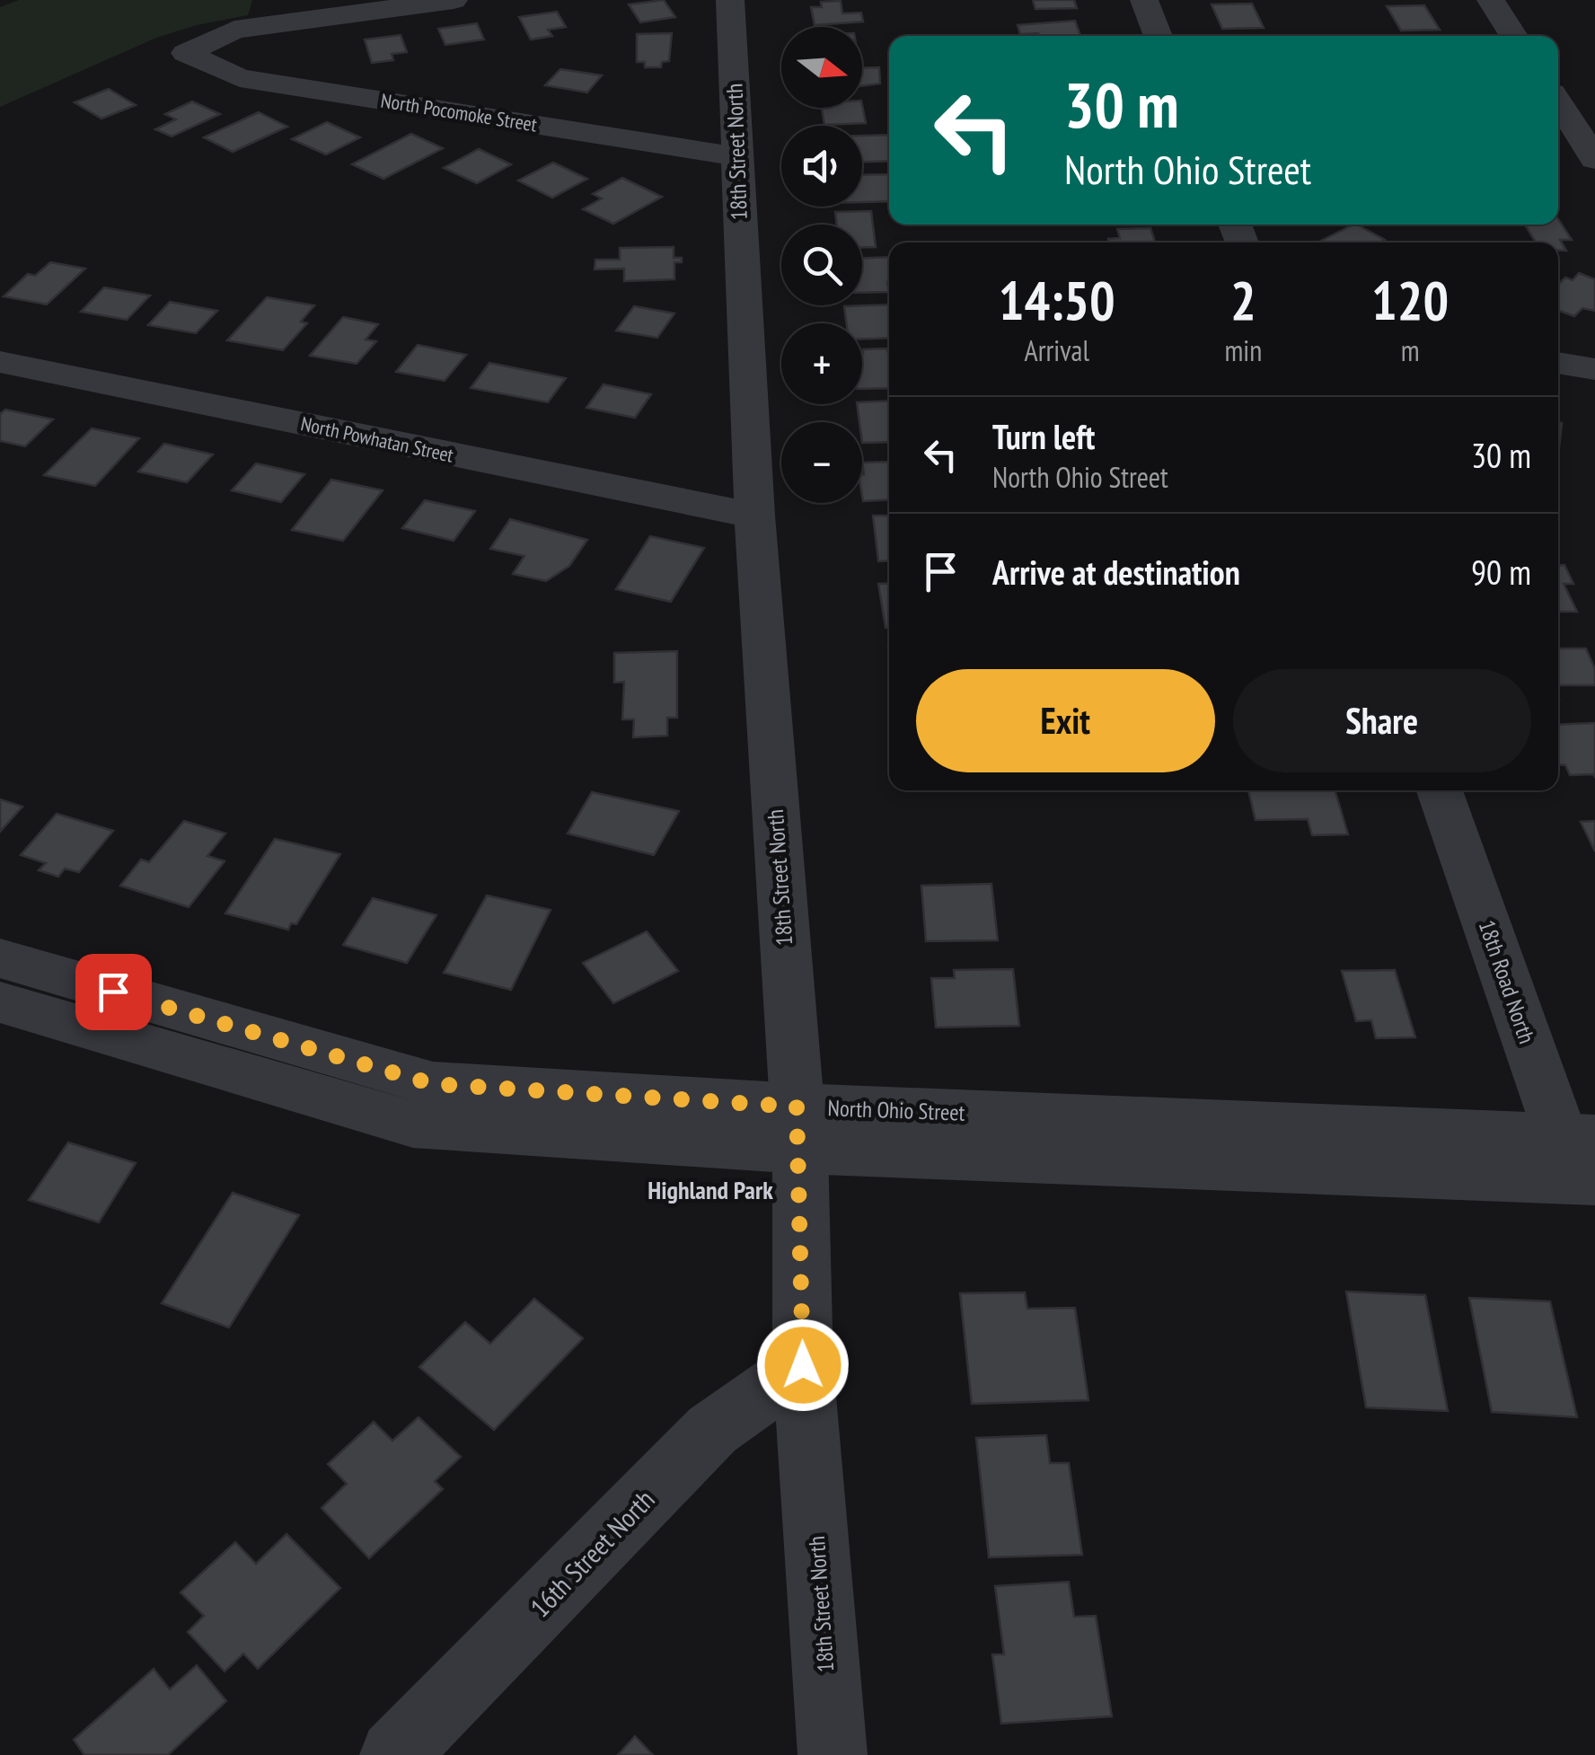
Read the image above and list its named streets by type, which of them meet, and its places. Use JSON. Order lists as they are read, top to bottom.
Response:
{
  "streets": {
    "street": [
      "North Pocomoke Street",
      "18th Street North",
      "North Powhatan Street",
      "18th Road North",
      "North Ohio Street",
      "16th Street North"
    ]
  },
  "crossings": [
    ["North Pocomoke Street", "18th Street North"],
    ["18th Street North", "North Powhatan Street"],
    ["18th Street North", "North Ohio Street"],
    ["18th Street North", "16th Street North"],
    ["18th Road North", "North Ohio Street"]
  ],
  "districts": ["Highland Park"],
  "north": "right",
  "page": {
    "map_buttons": ["+", "−"],
    "turn": ["30 m", "North Ohio Street"],
    "eta": [
      "14:50",
      "Arrival",
      "2",
      "min",
      "120",
      "m"
    ],
    "list": [
      {
        "name": "Turn left",
        "note": "North Ohio Street",
        "value": "30 m"
      },
      {
        "name": "Arrive at destination",
        "value": "90 m"
      }
    ],
    "buttons": ["Exit", "Share"]
  }
}
